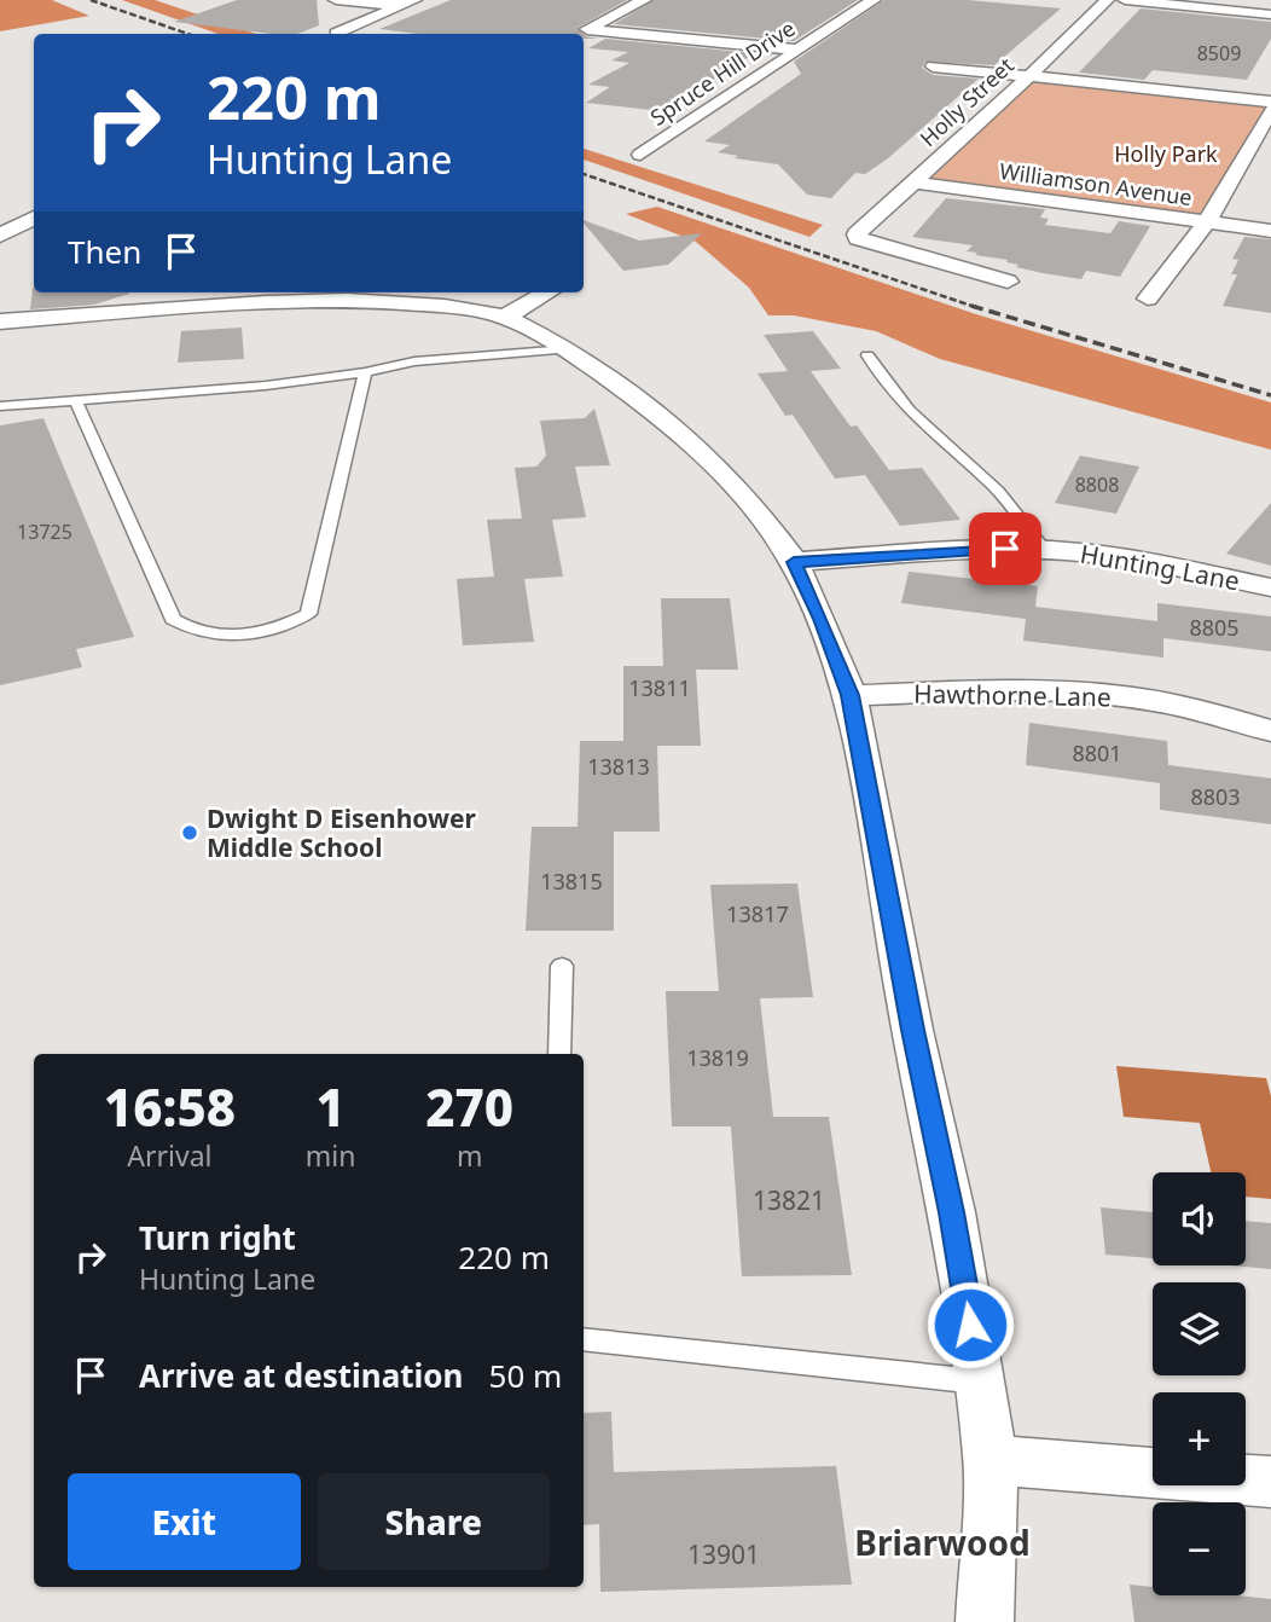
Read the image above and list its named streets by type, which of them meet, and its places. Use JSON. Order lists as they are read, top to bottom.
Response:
{
  "streets": {
    "street": [
      "Spruce Hill Drive",
      "Holly Street",
      "Williamson Avenue",
      "Hunting Lane",
      "Hawthorne Lane"
    ]
  },
  "crossings": [
    ["Holly Street", "Williamson Avenue"]
  ],
  "districts": ["Briarwood"],
  "parks": ["Holly Park"],
  "places": ["Dwight D Eisenhower Middle School"],
  "house_numbers": [
    "8509",
    "8808",
    "13725",
    "8805",
    "13811",
    "8801",
    "13813",
    "8803",
    "13815",
    "13817",
    "13819",
    "13821",
    "13901"
  ],
  "page": {
    "turn": ["220 m", "Hunting Lane"],
    "then": "Then",
    "eta": [
      "16:58",
      "Arrival",
      "1",
      "min",
      "270",
      "m"
    ],
    "map_buttons": ["+", "−"],
    "list": [
      {
        "name": "Turn right",
        "note": "Hunting Lane",
        "value": "220 m"
      },
      {
        "name": "Arrive at destination",
        "value": "50 m"
      }
    ],
    "buttons": ["Exit", "Share"]
  }
}
